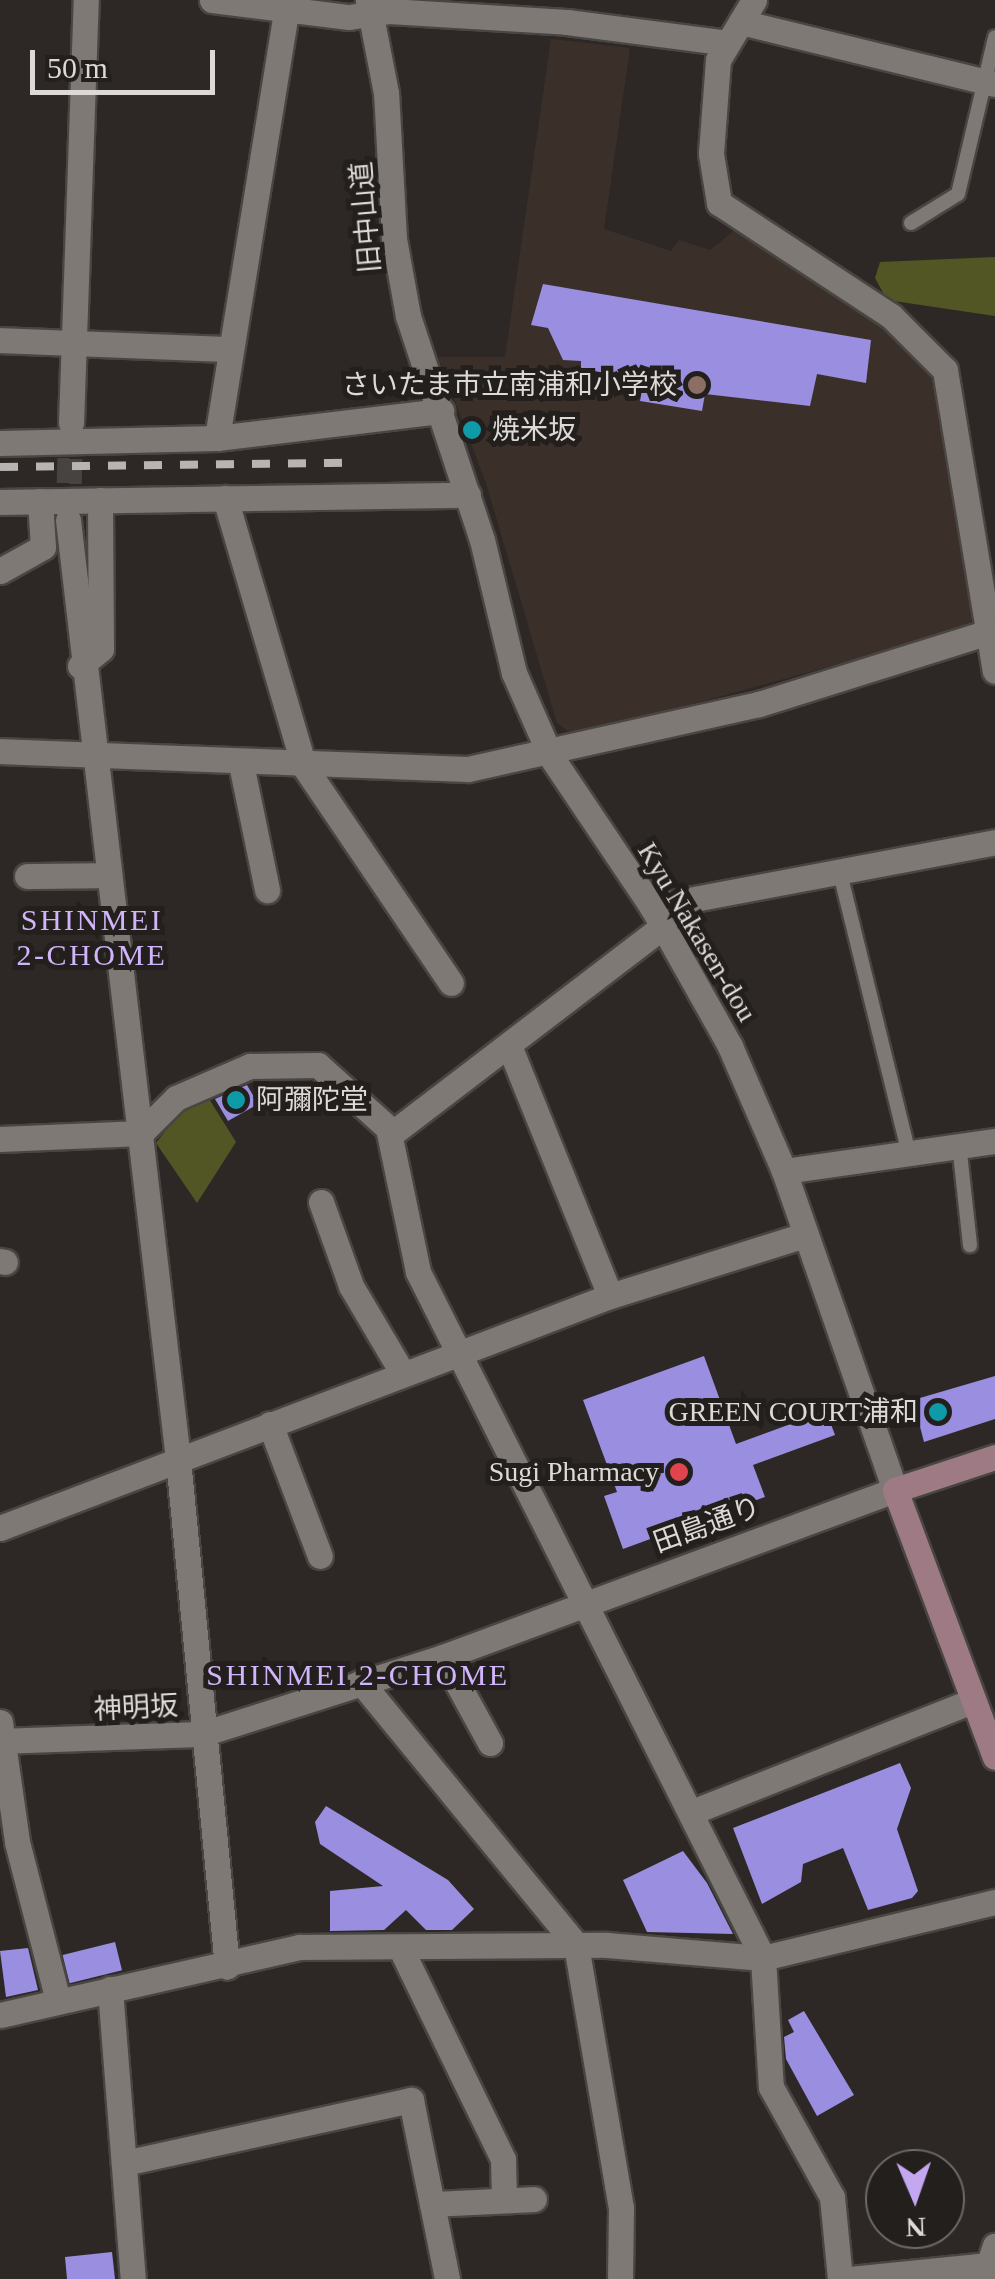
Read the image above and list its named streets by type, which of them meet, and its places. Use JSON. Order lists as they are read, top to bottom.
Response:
{
  "streets": {
    "main road": ["田島通り"],
    "street": ["旧中山道", "Kyu Nakasen-dou", "神明坂"]
  },
  "crossings": [
    ["旧中山道", "Kyu Nakasen-dou"],
    ["Kyu Nakasen-dou", "田島通り"],
    ["田島通り", "神明坂"]
  ],
  "districts": ["SHINMEI 2-CHOME", "SHINMEI 2-CHOME"],
  "places": [
    "さいたま市立南浦和小学校",
    "焼米坂",
    "阿彌陀堂",
    "GREEN COURT浦和",
    "Sugi Pharmacy"
  ],
  "scale_bar": "50 m",
  "north": "bottom"
}
